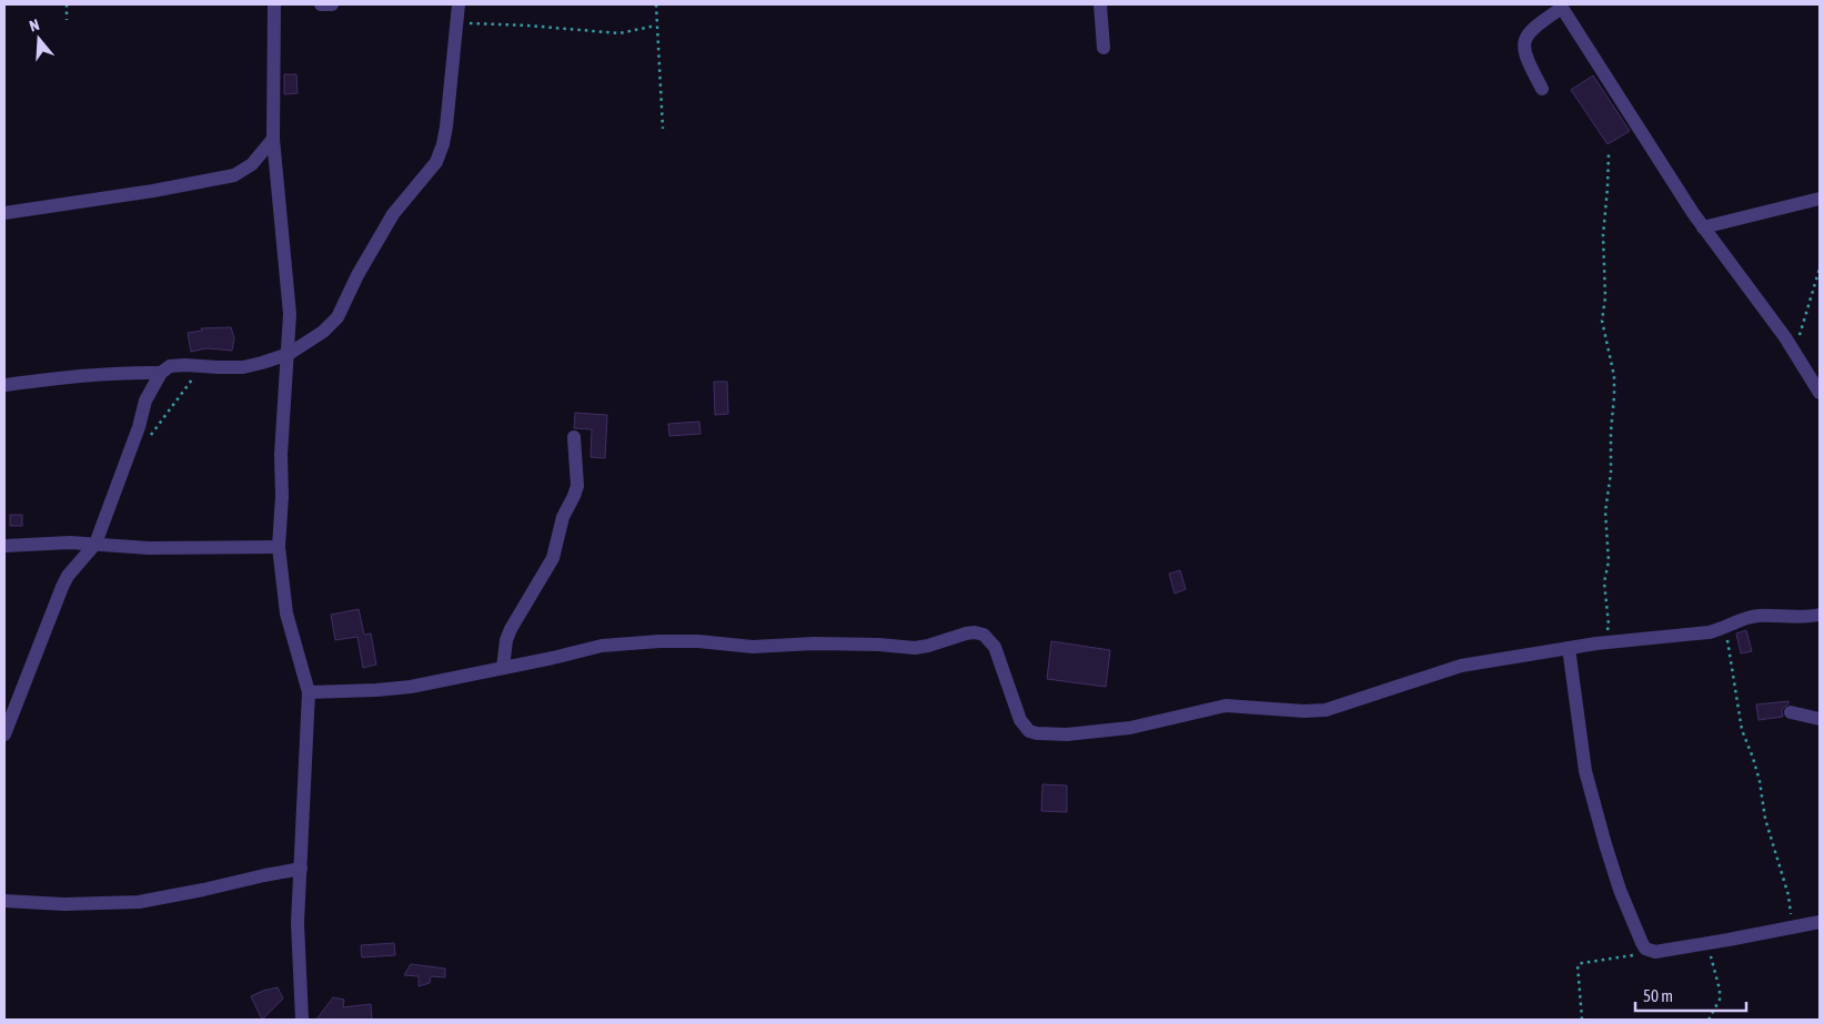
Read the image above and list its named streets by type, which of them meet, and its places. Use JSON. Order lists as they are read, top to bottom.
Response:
{
  "scale_bar": "50 m",
  "north": "top"
}
